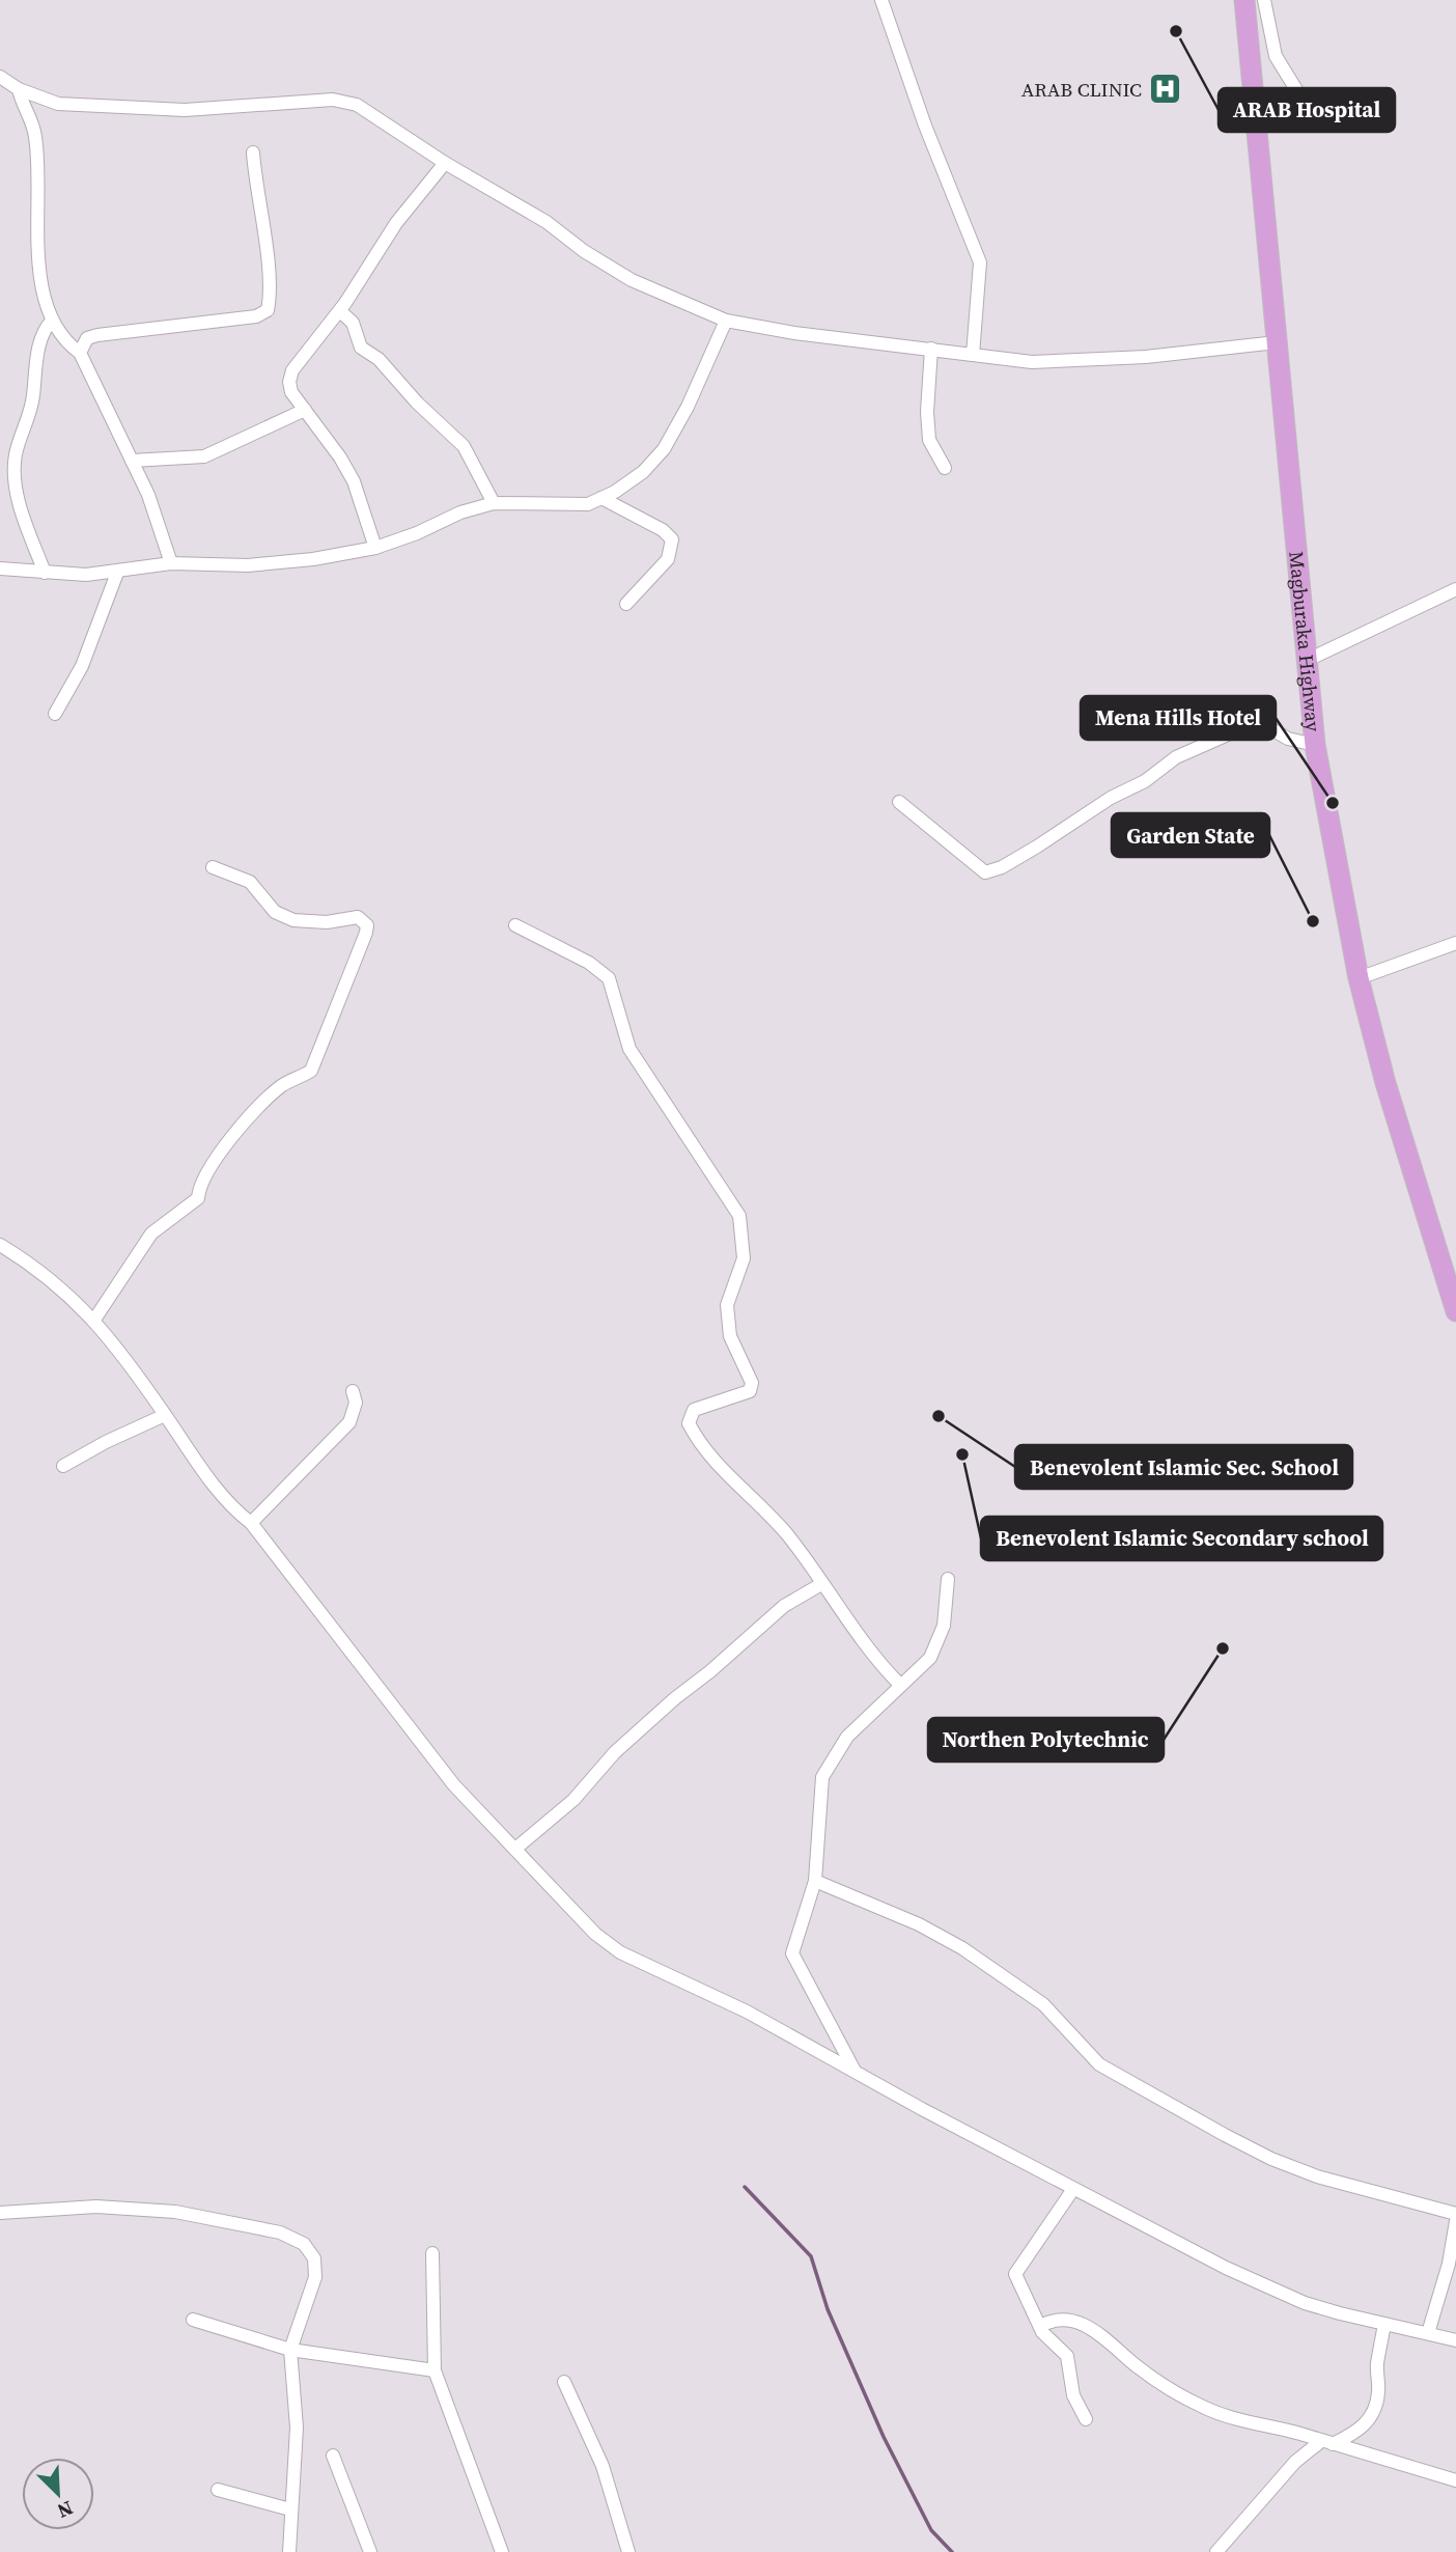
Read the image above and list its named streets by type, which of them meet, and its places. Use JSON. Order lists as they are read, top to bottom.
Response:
{
  "streets": {
    "main road": ["Magburaka Highway"]
  },
  "places": {
    "other": [
      "ARAB Hospital",
      "Mena Hills Hotel",
      "Garden State",
      "Benevolent Islamic Sec. School",
      "Benevolent Islamic Secondary school",
      "Northen Polytechnic"
    ],
    "hospital": ["ARAB CLINIC"]
  },
  "north": "bottom right"
}
